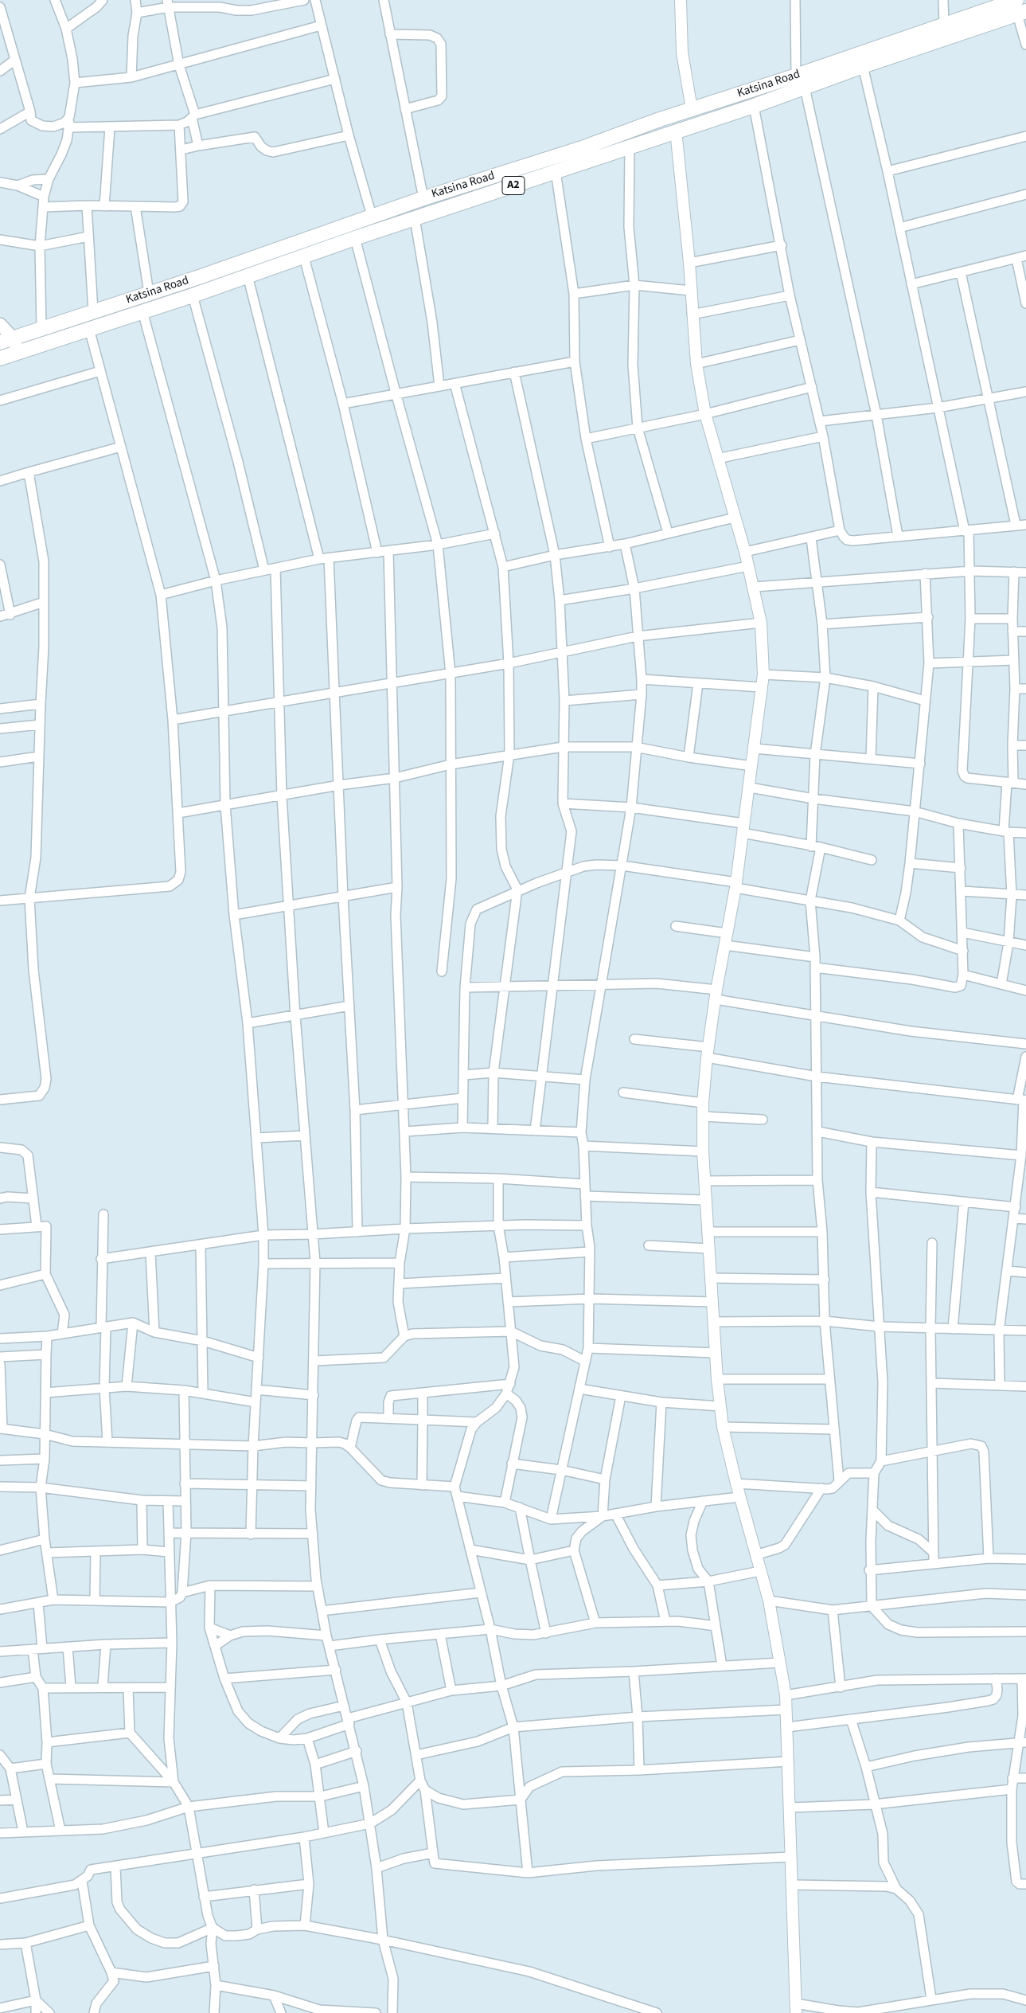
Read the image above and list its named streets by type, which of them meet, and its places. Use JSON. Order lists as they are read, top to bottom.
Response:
{
  "streets": {
    "highway": ["Katsina Road", "A2"]
  }
}
